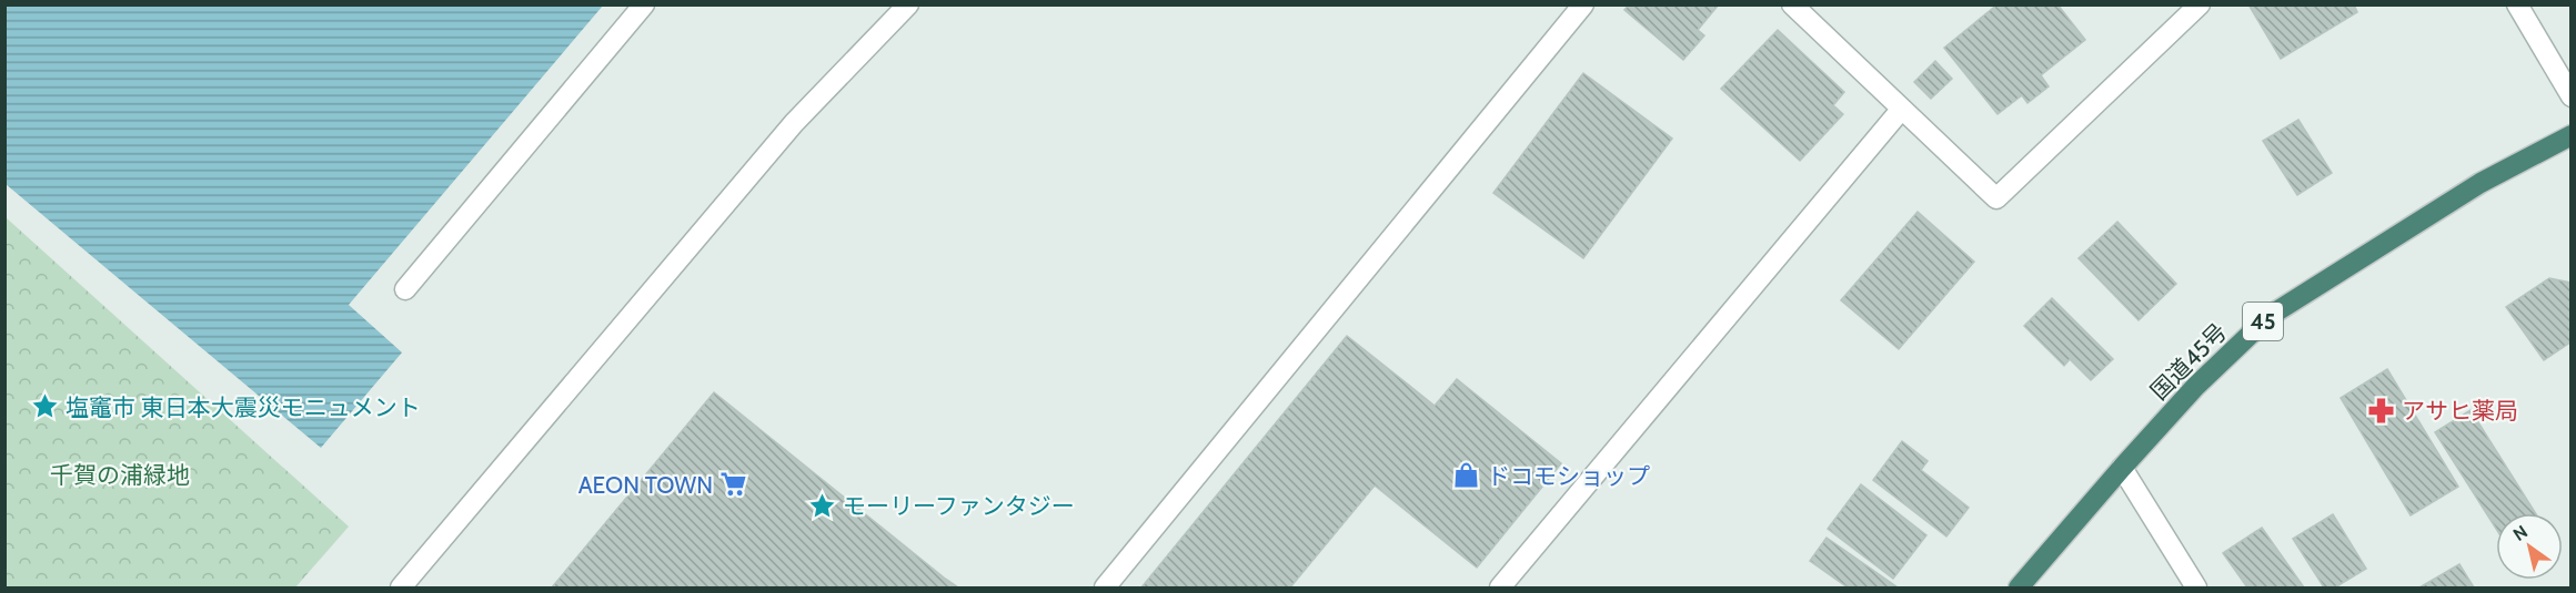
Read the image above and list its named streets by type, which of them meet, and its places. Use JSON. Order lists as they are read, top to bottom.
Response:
{
  "streets": {
    "highway": ["45", "国道45号"]
  },
  "parks": ["千賀の浦緑地"],
  "places": {
    "place": ["塩竈市 東日本大震災モニュメント", "モーリーファンタジー"],
    "pharmacy": ["アサヒ薬局"],
    "shop": ["ドコモショップ"],
    "supermarket": ["AEON TOWN"]
  },
  "north": "top left"
}
